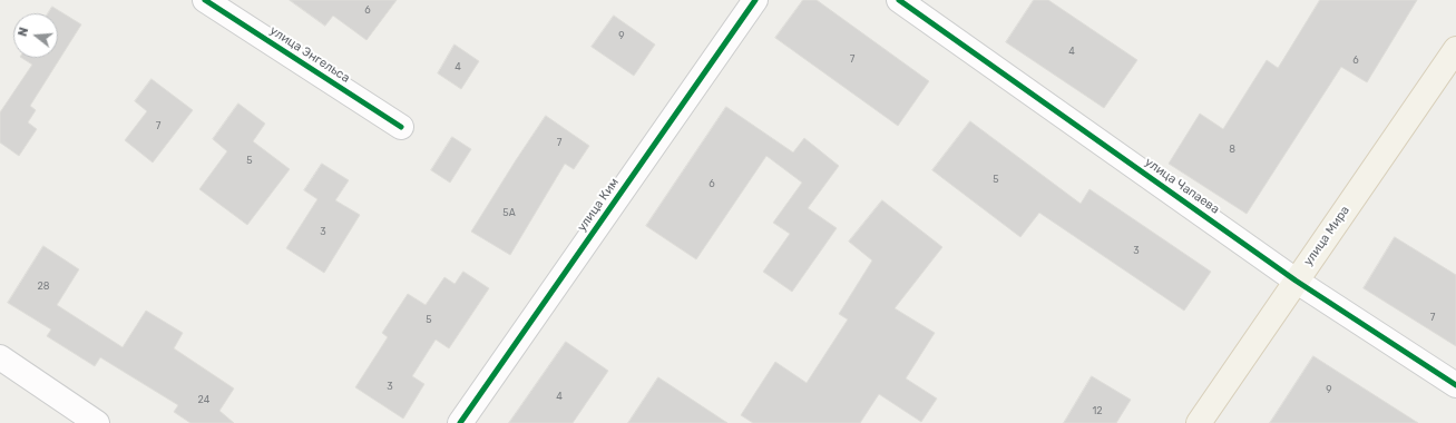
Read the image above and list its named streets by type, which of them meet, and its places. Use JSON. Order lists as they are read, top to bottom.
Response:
{
  "streets": {
    "main road": ["улица Мира"],
    "street": ["улица Энгельса", "улица Чапаева", "улица Ким"]
  },
  "crossings": [
    ["улица Чапаева", "улица Мира"]
  ],
  "house_numbers": [
    "6",
    "9",
    "4",
    "7",
    "6",
    "4",
    "7",
    "7",
    "8",
    "5",
    "5",
    "6",
    "5А",
    "3",
    "3",
    "28",
    "7",
    "5",
    "3",
    "9",
    "4",
    "24",
    "12"
  ],
  "north": "left"
}
